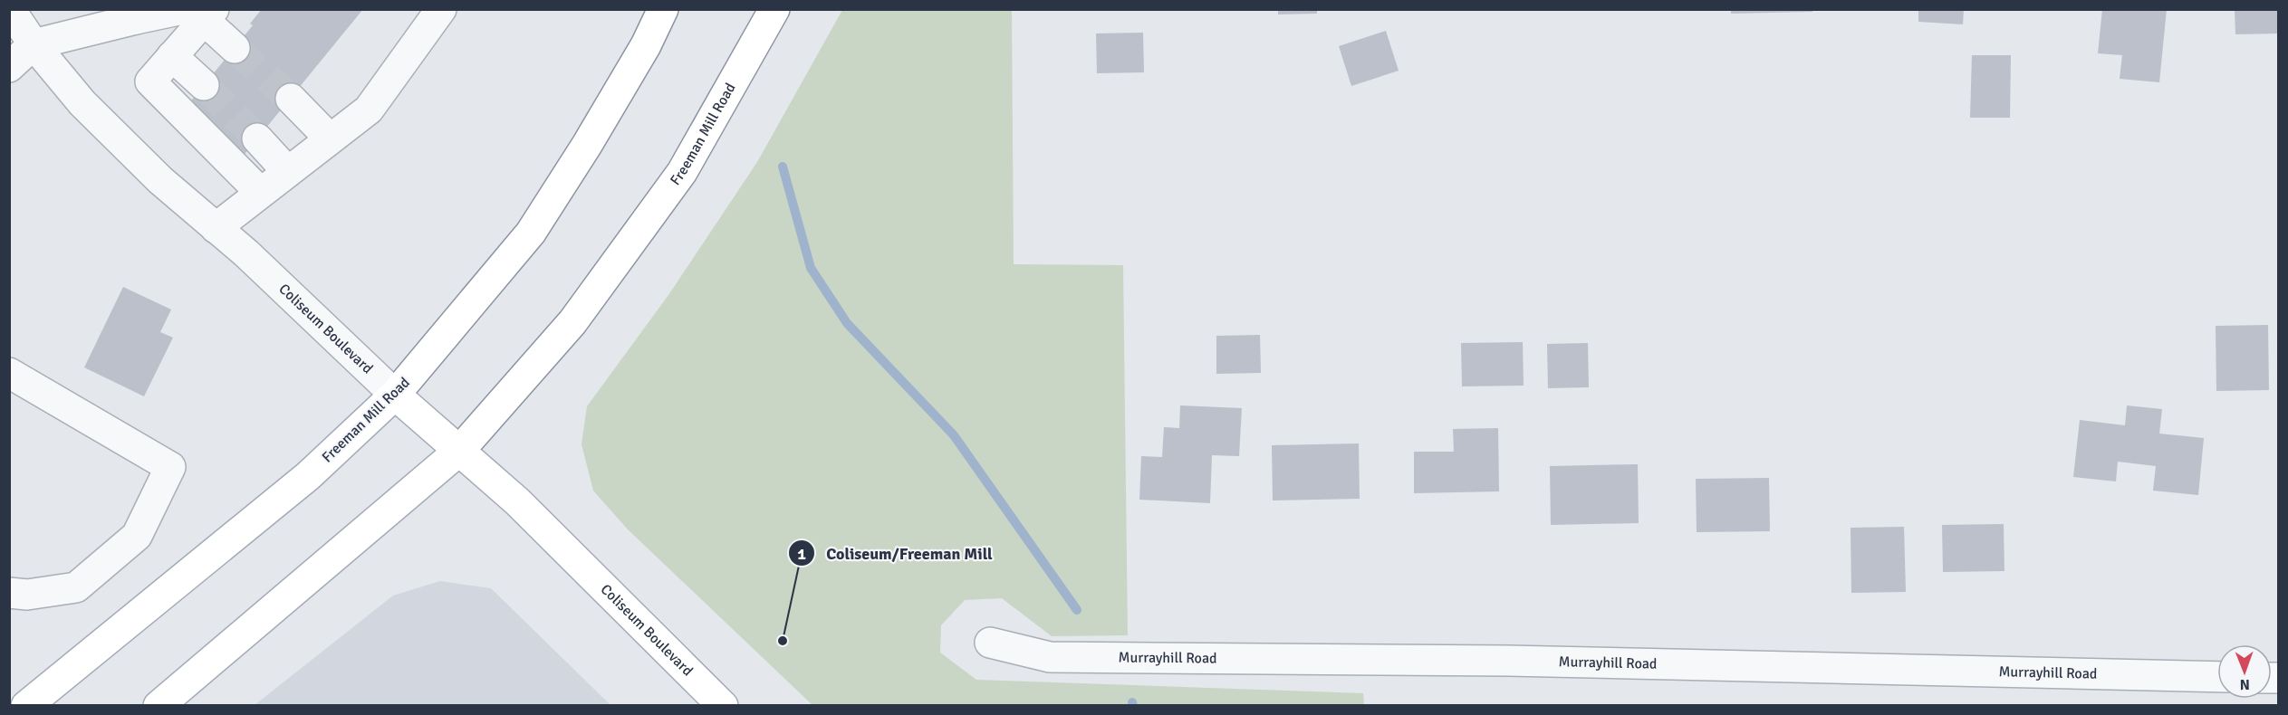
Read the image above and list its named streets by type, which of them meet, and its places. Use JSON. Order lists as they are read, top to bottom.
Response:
{
  "streets": {
    "main road": ["Freeman Mill Road", "Coliseum Boulevard"],
    "street": ["Murrayhill Road"]
  },
  "crossings": [
    ["Freeman Mill Road", "Coliseum Boulevard"]
  ],
  "places": ["Coliseum/Freeman Mill"],
  "north": "bottom"
}
